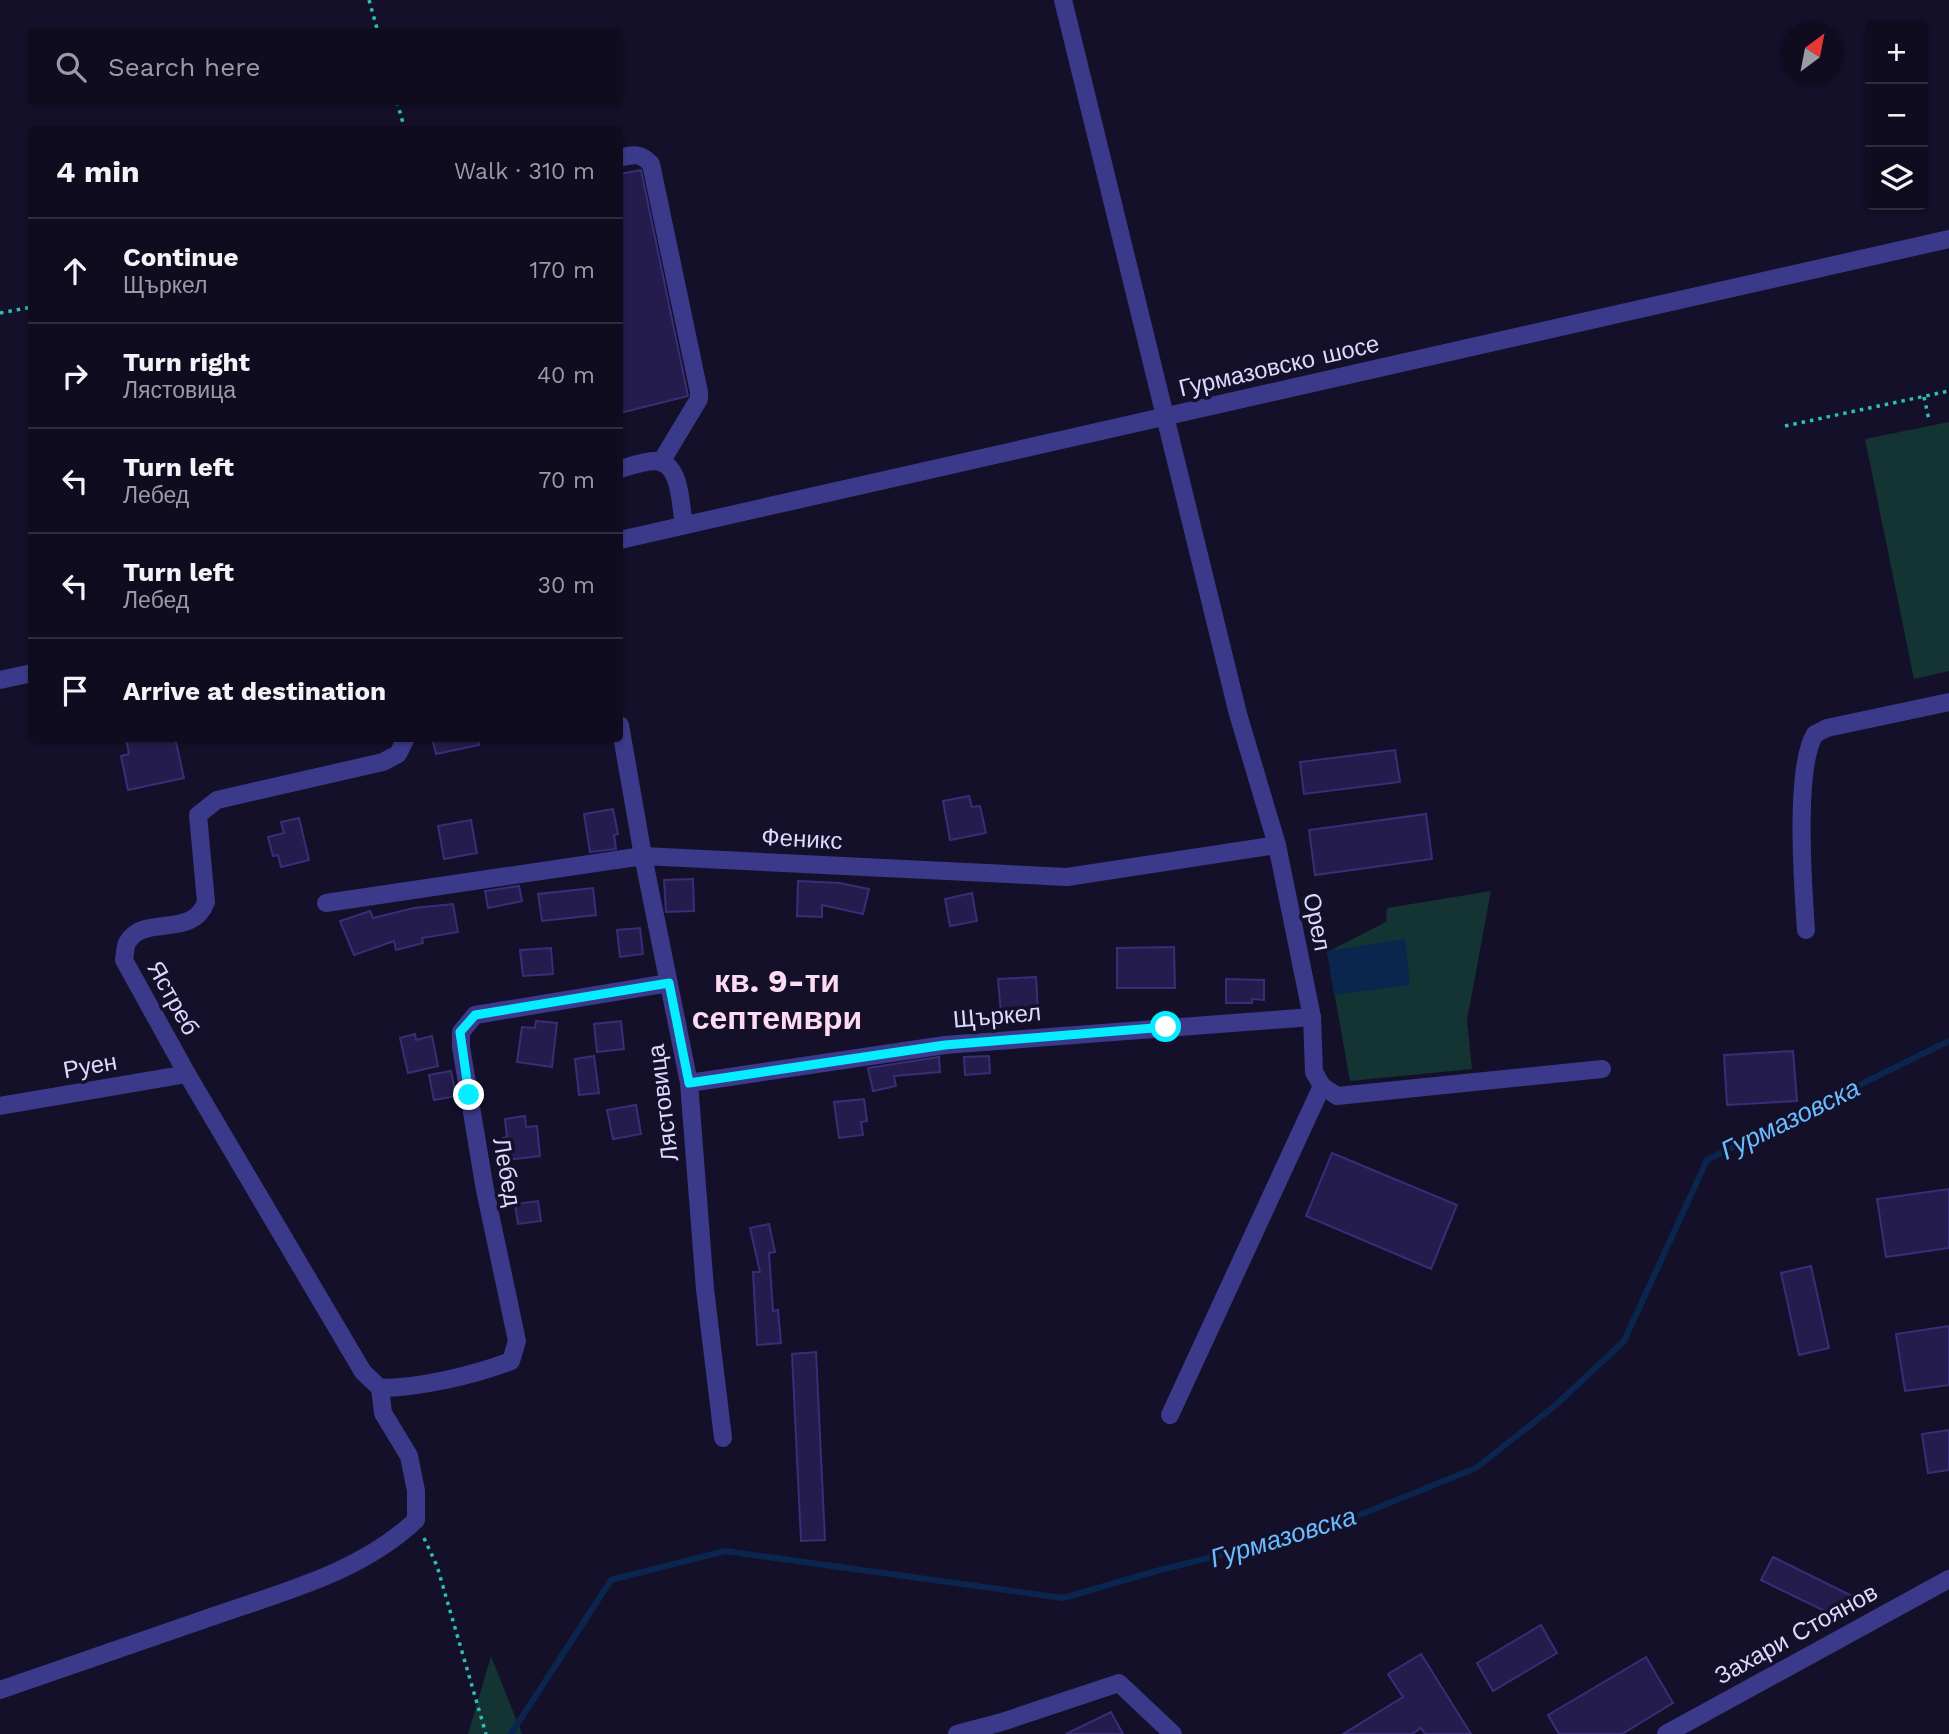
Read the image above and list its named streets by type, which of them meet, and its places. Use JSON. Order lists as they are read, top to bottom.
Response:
{
  "streets": {
    "street": [
      "Гурмазовско шосе",
      "Феникс",
      "Орел",
      "Ястреб",
      "Щъркел",
      "Руен",
      "Лястовица",
      "Лебед",
      "Захари Стоянов"
    ]
  },
  "crossings": [
    ["Гурмазовско шосе", "Орел"],
    ["Феникс", "Орел"],
    ["Феникс", "Лястовица"],
    ["Орел", "Щъркел"],
    ["Ястреб", "Руен"],
    ["Ястреб", "Лебед"],
    ["Щъркел", "Лястовица"],
    ["Лястовица", "Лебед"]
  ],
  "districts": ["кв. 9-ти септември"],
  "water": ["Гурмазовска"],
  "north": "top right",
  "page": {
    "map_buttons": ["+", "−"],
    "search": "Search here",
    "heading": ["4 min", "Walk · 310 m"],
    "list": [
      ["Continue", "Щъркел", "170 m"],
      ["Turn right", "Лястовица", "40 m"],
      ["Turn left", "Лебед", "70 m"],
      ["Turn left", "Лебед", "30 m"],
      "Arrive at destination"
    ]
  }
}
